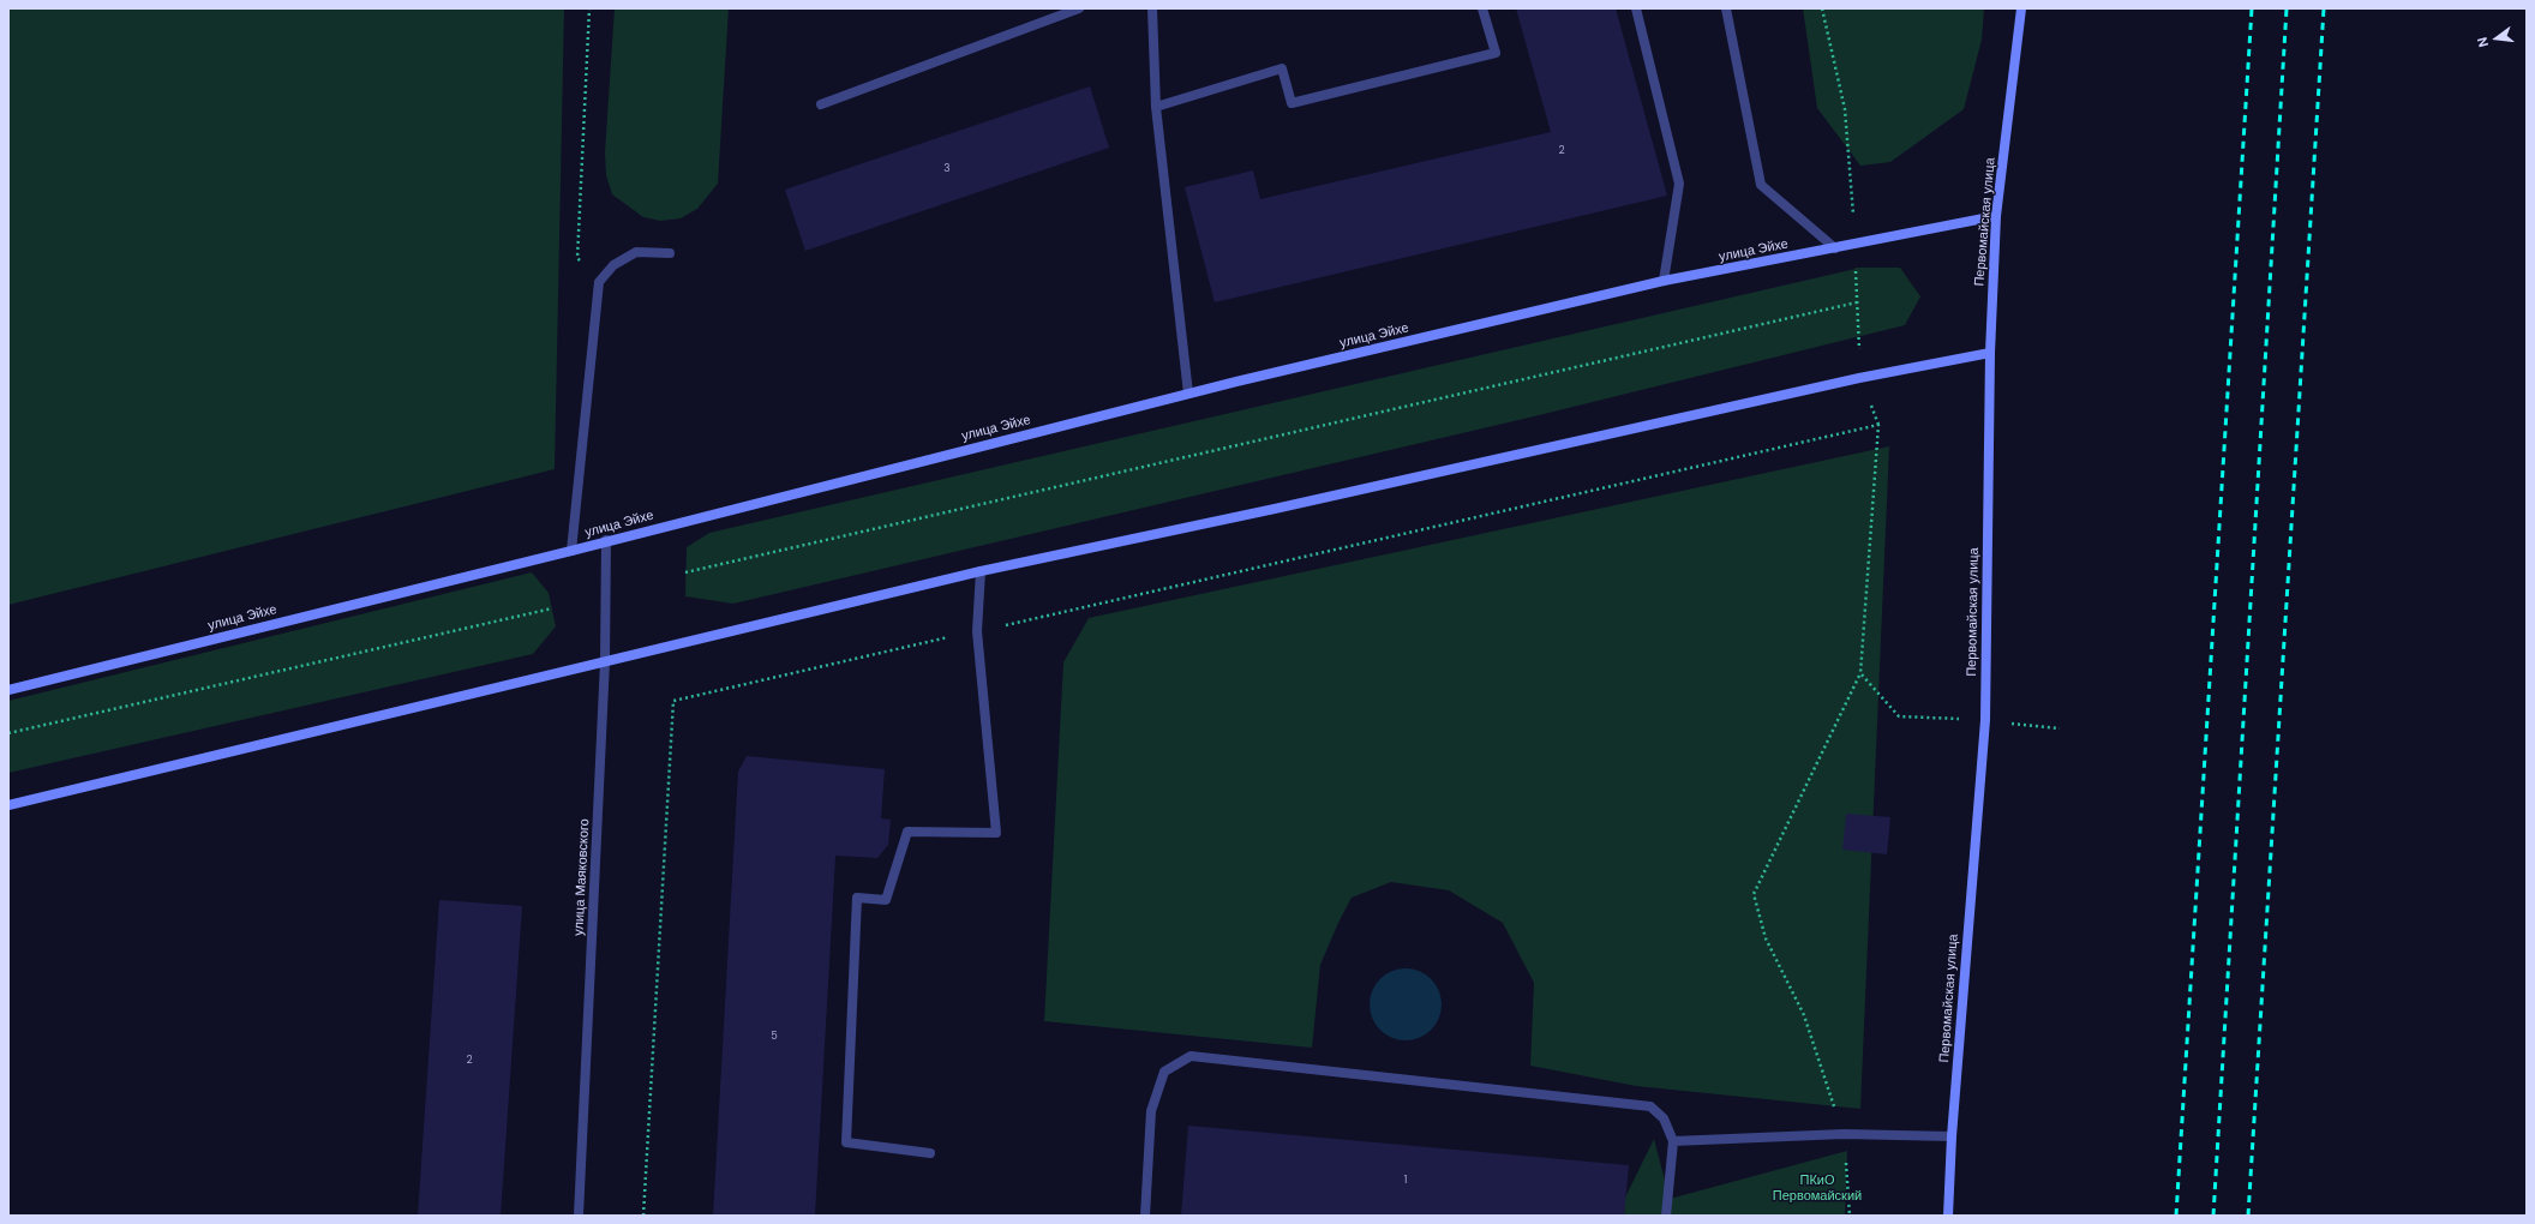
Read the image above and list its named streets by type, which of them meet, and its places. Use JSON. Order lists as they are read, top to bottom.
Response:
{
  "streets": {
    "main road": ["Первомайская улица", "улица Эйхе"],
    "street": ["улица Маяковского"]
  },
  "crossings": [
    ["Первомайская улица", "улица Эйхе"],
    ["улица Эйхе", "улица Маяковского"]
  ],
  "parks": ["ПКиО Первомайский"],
  "house_numbers": [
    "2",
    "3",
    "5",
    "2",
    "1"
  ],
  "north": "left"
}
